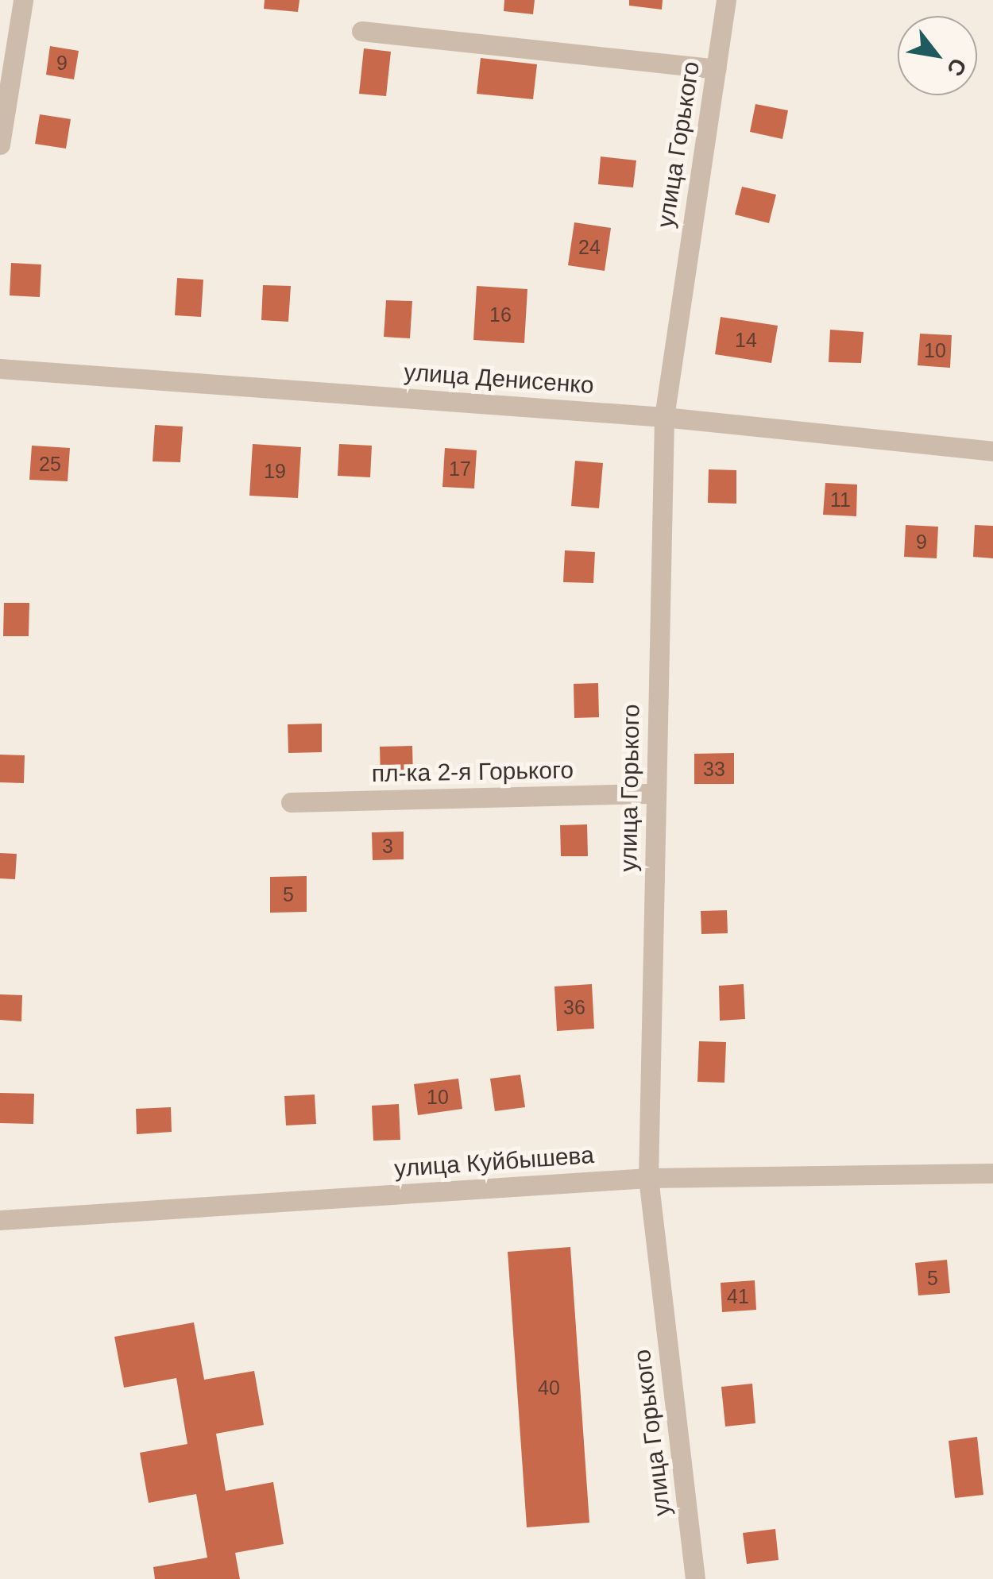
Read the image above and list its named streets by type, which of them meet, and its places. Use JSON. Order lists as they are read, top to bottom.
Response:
{
  "streets": {
    "street": [
      "улица Горького",
      "улица Денисенко",
      "пл-ка 2-я Горького",
      "улица Куйбышева"
    ]
  },
  "crossings": [
    ["улица Горького", "улица Денисенко"],
    ["улица Горького", "пл-ка 2-я Горького"],
    ["улица Горького", "улица Куйбышева"]
  ],
  "house_numbers": [
    "9",
    "24",
    "16",
    "14",
    "10",
    "25",
    "17",
    "19",
    "11",
    "9",
    "33",
    "3",
    "5",
    "36",
    "10",
    "5",
    "41",
    "40"
  ],
  "north": "bottom right"
}
